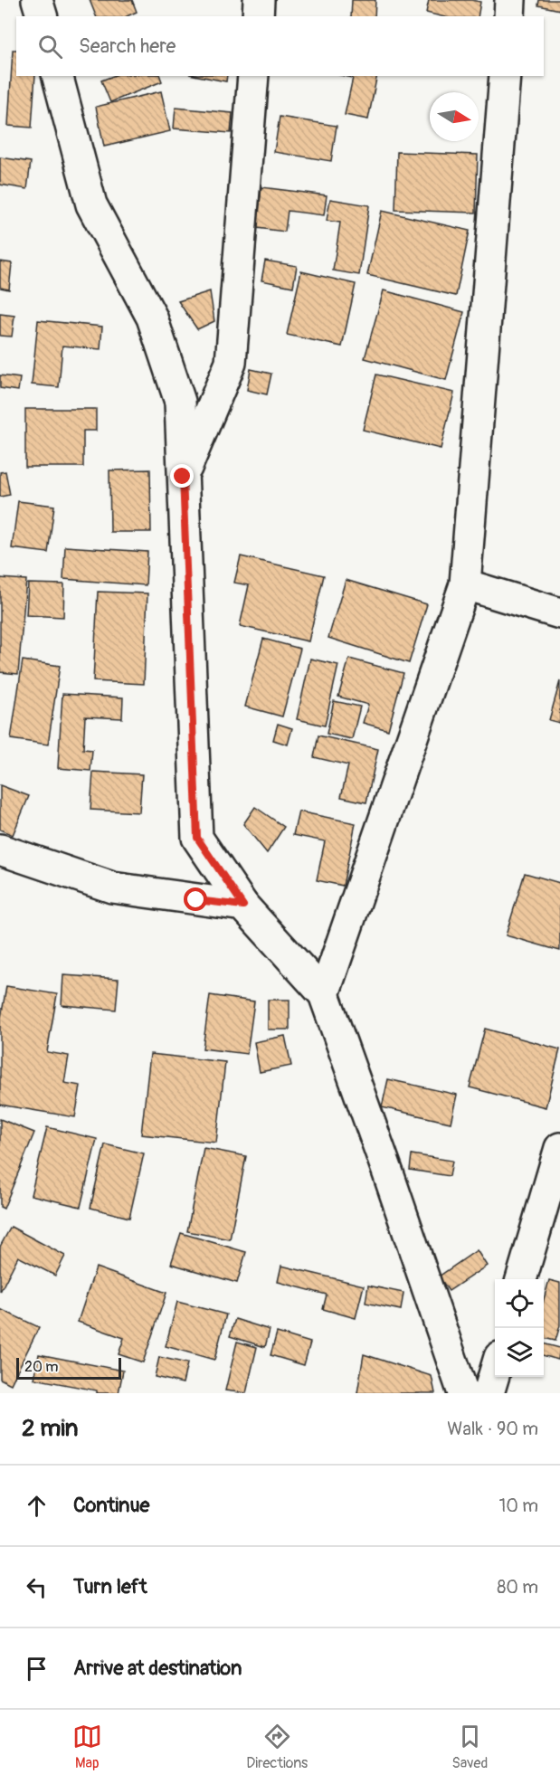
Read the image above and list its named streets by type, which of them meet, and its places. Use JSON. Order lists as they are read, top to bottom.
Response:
{
  "scale_bar": "20 m",
  "north": "right",
  "page": {
    "search": "Search here",
    "scale": "20 m",
    "heading": ["2 min", "Walk · 90 m"],
    "list": [
      ["Continue", "10 m"],
      ["Turn left", "80 m"],
      "Arrive at destination"
    ],
    "nav": ["Map", "Directions", "Saved"]
  }
}
